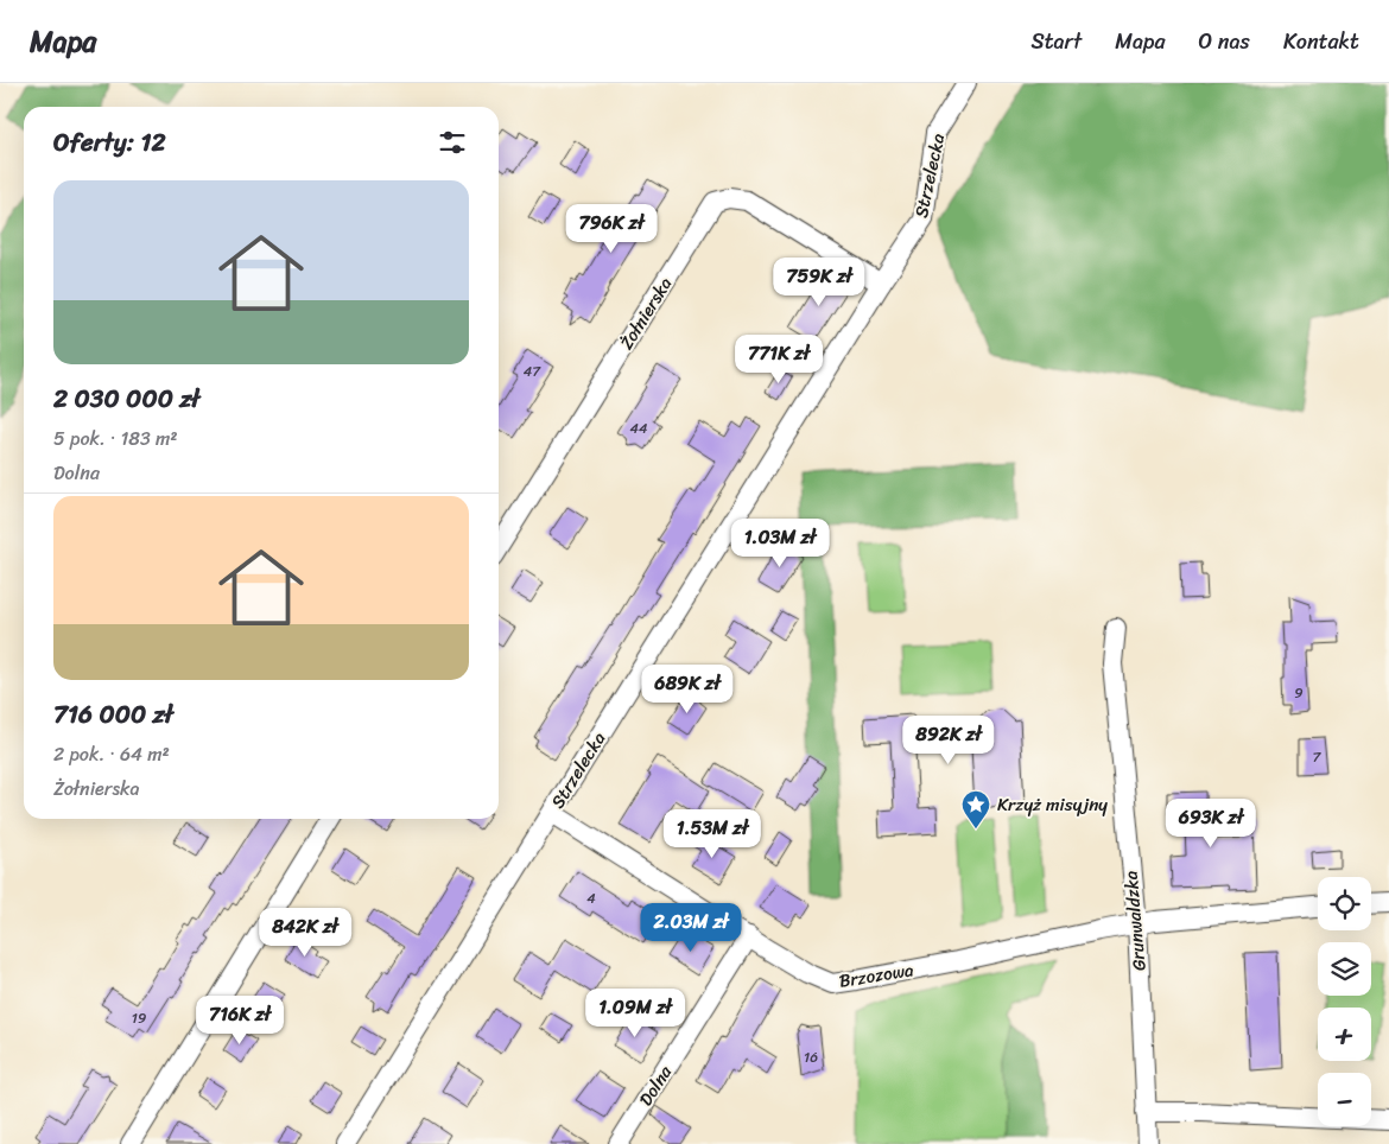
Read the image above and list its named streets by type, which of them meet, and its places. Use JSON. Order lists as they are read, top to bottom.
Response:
{
  "streets": {
    "street": [
      "Strzelecka",
      "Żołnierska",
      "Grunwaldzka",
      "Brzozowa",
      "Dolna"
    ]
  },
  "crossings": [
    ["Strzelecka", "Żołnierska"],
    ["Strzelecka", "Brzozowa"],
    ["Grunwaldzka", "Brzozowa"],
    ["Brzozowa", "Dolna"]
  ],
  "places": {
    "place": ["Krzyż misyjny"]
  },
  "house_numbers": [
    "47",
    "44",
    "9",
    "7",
    "4",
    "19",
    "16"
  ],
  "page": {
    "header": "Mapa",
    "nav": [
      "Start",
      "Mapa",
      "O nas",
      "Kontakt"
    ],
    "heading": "Oferty: 12",
    "list": [
      {
        "name": "2 030 000 zł",
        "note": "5 pok. · 183 m² · Dolna"
      },
      {
        "name": "716 000 zł",
        "note": "2 pok. · 64 m² · Żołnierska"
      }
    ],
    "price": [
      "796K zł",
      "759K zł",
      "771K zł",
      "1.03M zł",
      "689K zł",
      "892K zł",
      "693K zł",
      "1.53M zł",
      "2.03M zł",
      "842K zł",
      "1.09M zł",
      "716K zł"
    ],
    "map_buttons": ["+", "−"]
  }
}
